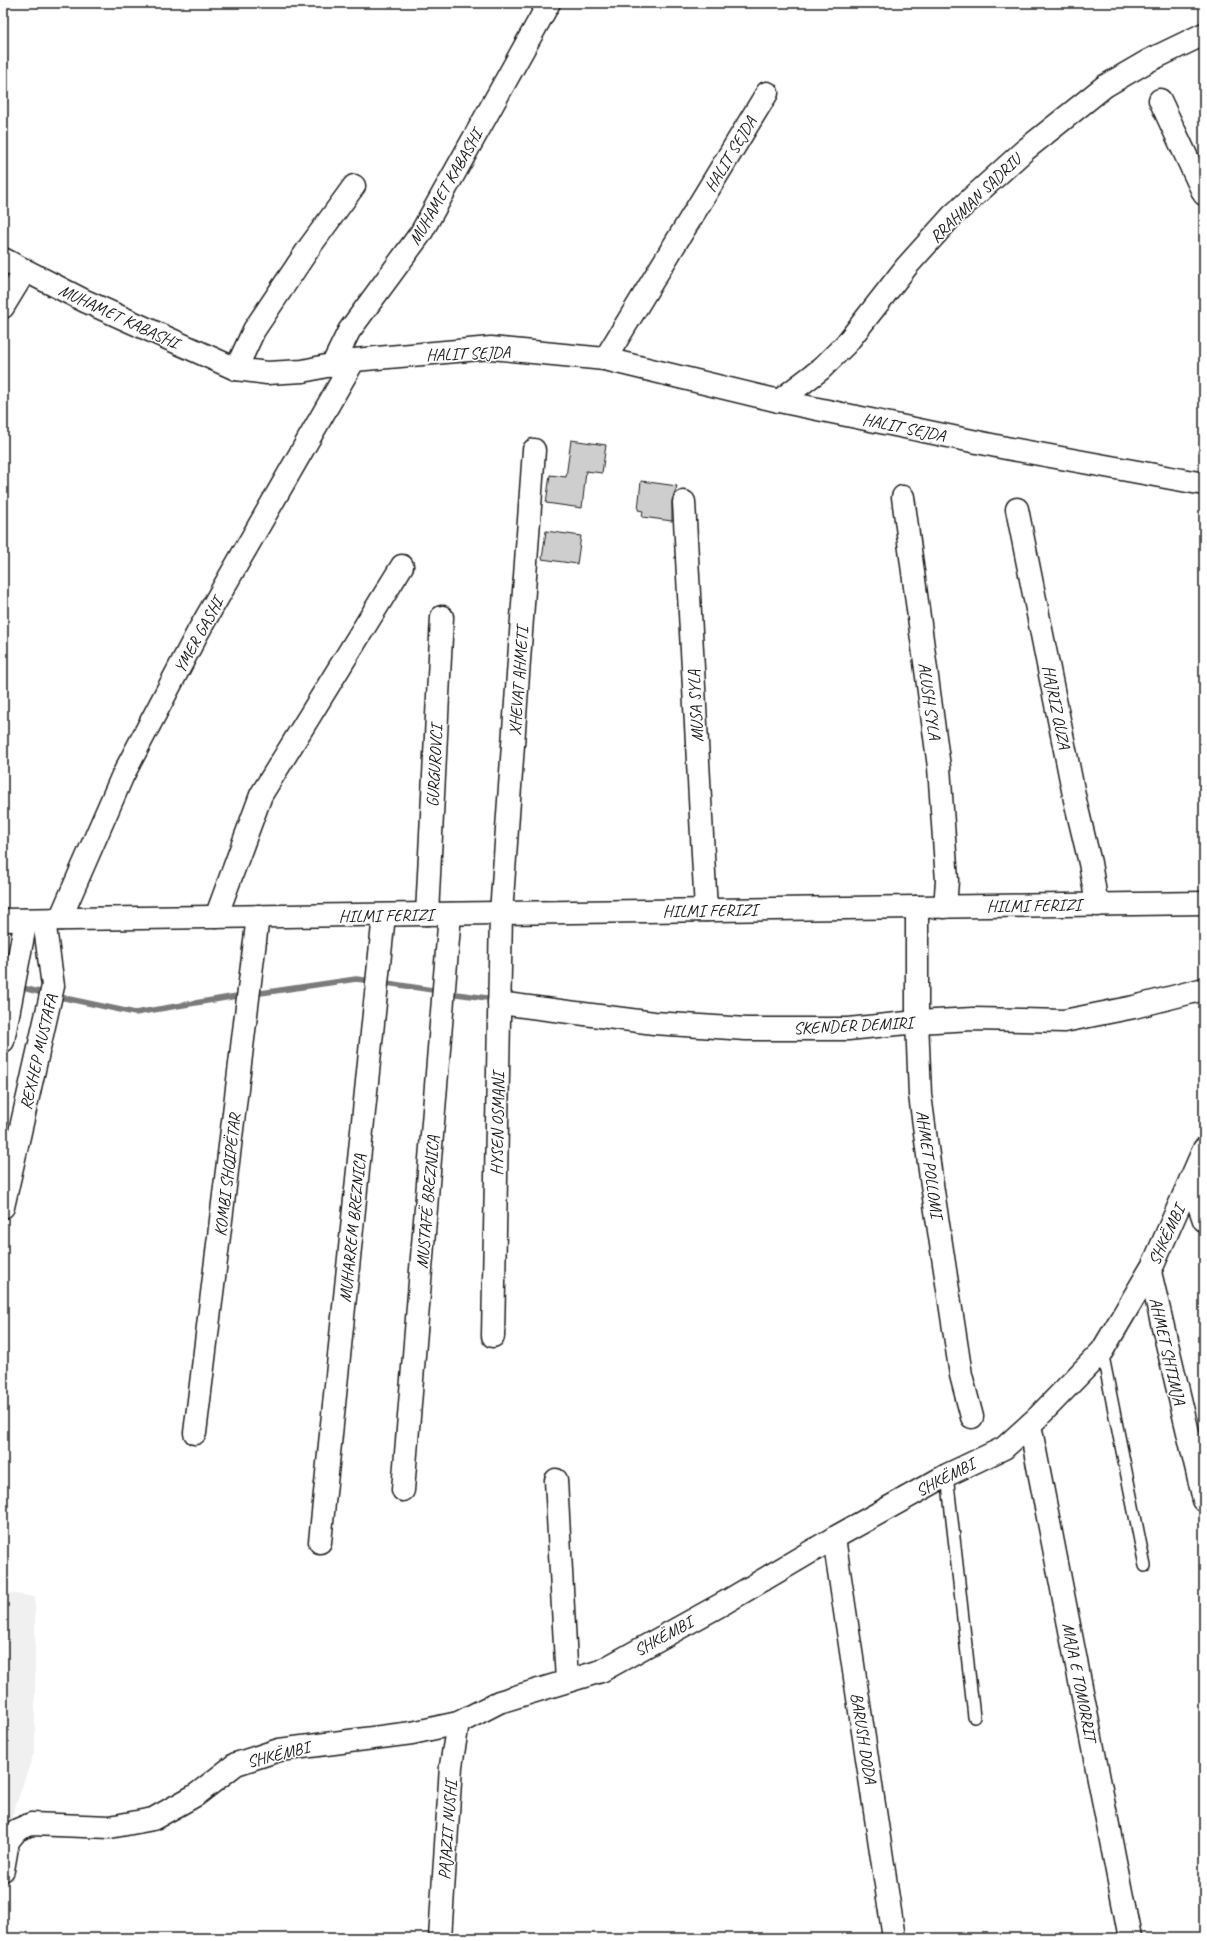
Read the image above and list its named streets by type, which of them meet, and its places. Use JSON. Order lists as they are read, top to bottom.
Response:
{
  "streets": {
    "street": [
      "HALIT SEJDA",
      "MUHAMET KABASHI",
      "RRAHMAN SADRIU",
      "YMER GASHI",
      "XHEVAT AHMETI",
      "ALUSH SYLA",
      "MUSA SYLA",
      "HAJRIZ QUZA",
      "GURGUROVCI",
      "HILMI FERIZI",
      "SKENDER DEMIRI",
      "REXHEP MUSTAFA",
      "HYSEN OSMANI",
      "AHMET POLLOMI",
      "KOMBI SHQIPËTAR",
      "MUSTAFË BREZNICA",
      "MUHARREM BREZNICA",
      "SHKËMBI",
      "AHMET SHTIMJA",
      "MAJA E TOMORRIT",
      "BARUSH DODA",
      "PAJAZIT NUSHI"
    ]
  },
  "crossings": [
    ["HALIT SEJDA", "MUHAMET KABASHI"],
    ["HALIT SEJDA", "RRAHMAN SADRIU"],
    ["HALIT SEJDA", "YMER GASHI"],
    ["MUHAMET KABASHI", "YMER GASHI"],
    ["YMER GASHI", "HILMI FERIZI"],
    ["YMER GASHI", "REXHEP MUSTAFA"],
    ["XHEVAT AHMETI", "HILMI FERIZI"],
    ["XHEVAT AHMETI", "HYSEN OSMANI"],
    ["ALUSH SYLA", "HILMI FERIZI"],
    ["MUSA SYLA", "HILMI FERIZI"],
    ["HAJRIZ QUZA", "HILMI FERIZI"],
    ["GURGUROVCI", "HILMI FERIZI"],
    ["HILMI FERIZI", "REXHEP MUSTAFA"],
    ["HILMI FERIZI", "HYSEN OSMANI"],
    ["HILMI FERIZI", "AHMET POLLOMI"],
    ["HILMI FERIZI", "KOMBI SHQIPËTAR"],
    ["HILMI FERIZI", "MUSTAFË BREZNICA"],
    ["HILMI FERIZI", "MUHARREM BREZNICA"],
    ["SKENDER DEMIRI", "HYSEN OSMANI"],
    ["SKENDER DEMIRI", "AHMET POLLOMI"],
    ["SHKËMBI", "AHMET SHTIMJA"],
    ["SHKËMBI", "MAJA E TOMORRIT"],
    ["SHKËMBI", "BARUSH DODA"],
    ["SHKËMBI", "PAJAZIT NUSHI"]
  ]
}
